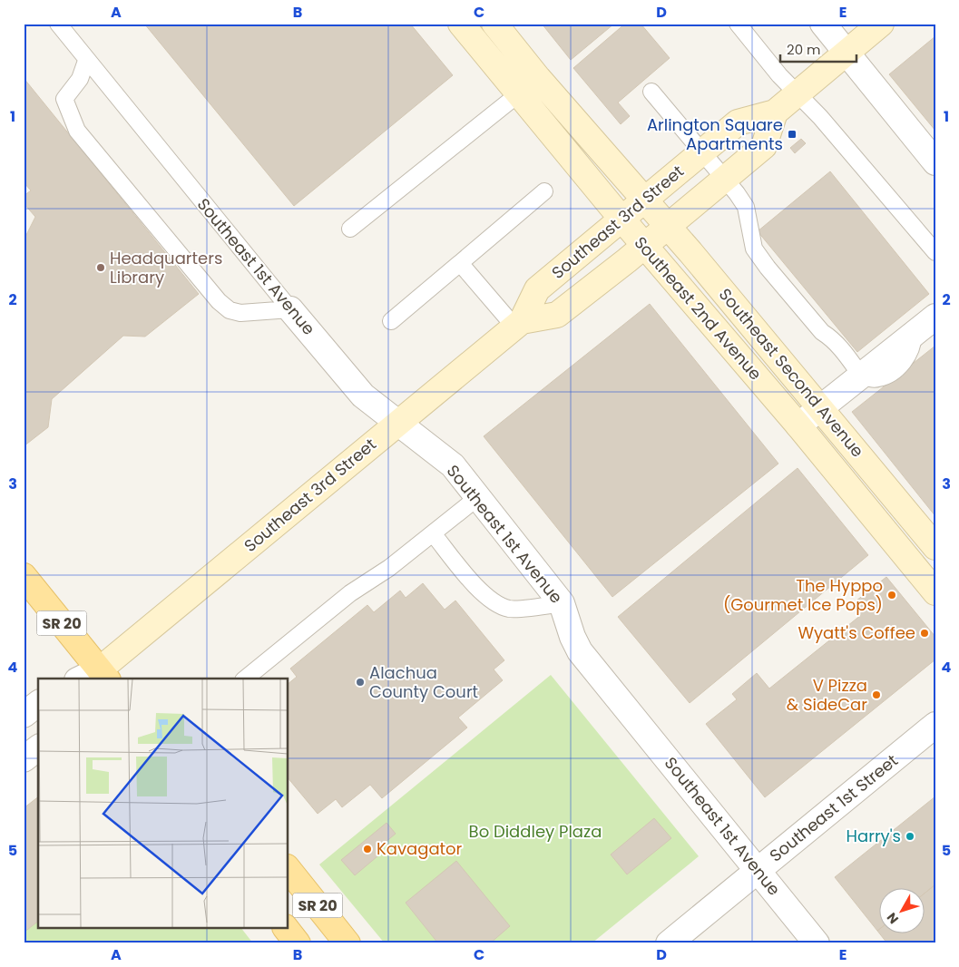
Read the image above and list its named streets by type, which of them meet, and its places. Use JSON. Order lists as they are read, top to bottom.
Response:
{
  "streets": {
    "main road": ["SR 20"],
    "street": [
      "Southeast 3rd Street",
      "Southeast 1st Avenue",
      "Southeast 2nd Avenue",
      "Southeast Second Avenue",
      "Southeast 1st Street"
    ]
  },
  "crossings": [
    ["Southeast 3rd Street", "Southeast 1st Avenue"],
    ["Southeast 3rd Street", "Southeast 2nd Avenue"],
    ["Southeast 3rd Street", "Southeast Second Avenue"],
    ["Southeast 3rd Street", "SR 20"],
    ["Southeast 1st Avenue", "Southeast 1st Street"]
  ],
  "parks": ["Bo Diddley Plaza"],
  "places": {
    "transit": ["Arlington Square Apartments"],
    "other": [
      "Headquarters Library",
      "The Hyppo (Gourmet Ice Pops)",
      "Wyatt's Coffee",
      "Alachua County Court",
      "V Pizza & SideCar",
      "Harry's",
      "Kavagator"
    ]
  },
  "scale_bar": "20 m",
  "north": "bottom left",
  "grid": {
    "columns": [
      "A",
      "B",
      "C",
      "D",
      "E"
    ],
    "rows": [
      "1",
      "2",
      "3",
      "4",
      "5"
    ]
  }
}
